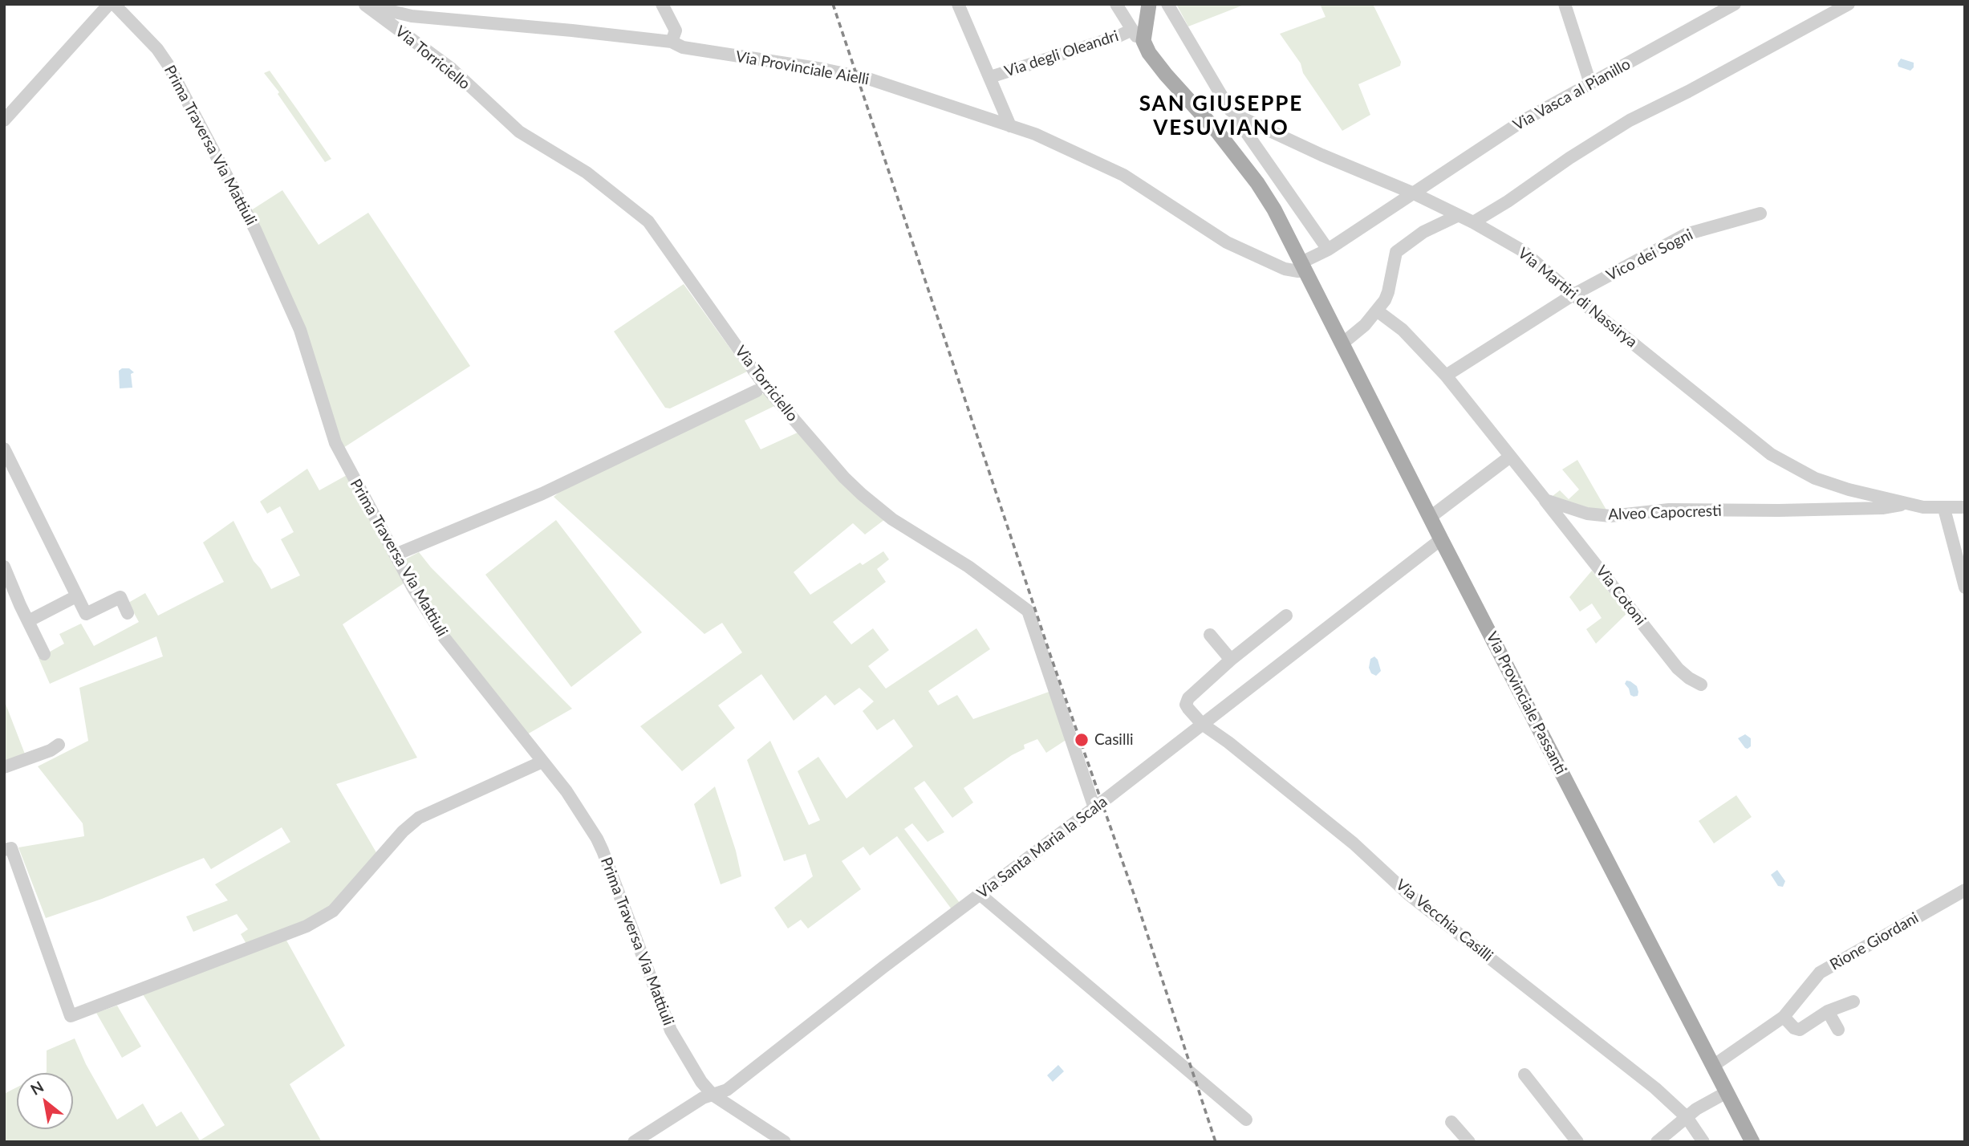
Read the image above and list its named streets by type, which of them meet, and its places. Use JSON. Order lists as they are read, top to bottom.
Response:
{
  "streets": {
    "main road": ["Via Provinciale Passanti"],
    "street": [
      "Via degli Oleandri",
      "Via Torriciello",
      "Via Provinciale Aielli",
      "Via Vasca al Pianillo",
      "Prima Traversa Via Mattiuli",
      "Vico dei Sogni",
      "Via Martiri di Nassirya",
      "Alveo Capocresti",
      "Via Cotoni",
      "Via Santa Maria la Scala",
      "Via Vecchia Casilli",
      "Rione Giordani"
    ]
  },
  "crossings": [
    ["Via degli Oleandri", "Via Provinciale Aielli"],
    ["Via degli Oleandri", "Via Provinciale Passanti"],
    ["Via Torriciello", "Via Provinciale Aielli"],
    ["Via Torriciello", "Prima Traversa Via Mattiuli"],
    ["Via Torriciello", "Via Santa Maria la Scala"],
    ["Via Provinciale Aielli", "Via Vasca al Pianillo"],
    ["Via Provinciale Aielli", "Via Provinciale Passanti"],
    ["Via Vasca al Pianillo", "Via Martiri di Nassirya"],
    ["Via Vasca al Pianillo", "Via Provinciale Passanti"],
    ["Prima Traversa Via Mattiuli", "Via Santa Maria la Scala"],
    ["Vico dei Sogni", "Via Martiri di Nassirya"],
    ["Via Martiri di Nassirya", "Alveo Capocresti"],
    ["Alveo Capocresti", "Via Cotoni"],
    ["Via Provinciale Passanti", "Via Santa Maria la Scala"],
    ["Via Provinciale Passanti", "Rione Giordani"],
    ["Via Santa Maria la Scala", "Via Vecchia Casilli"]
  ],
  "districts": ["SAN GIUSEPPE VESUVIANO"],
  "places": ["Casilli"],
  "north": "top left"
}
